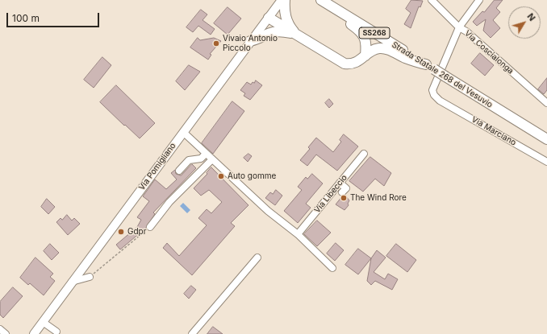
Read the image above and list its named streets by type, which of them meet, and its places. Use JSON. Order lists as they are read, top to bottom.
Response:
{
  "streets": {
    "highway": ["SS268", "Strada Statale 268 del Vesuvio"],
    "main road": ["Via Pomigliano"],
    "street": ["Via Coscialonga", "Via Marciano", "Via Libeccio"]
  },
  "crossings": [
    ["SS268", "Strada Statale 268 del Vesuvio"],
    ["SS268", "Via Pomigliano"],
    ["Via Coscialonga", "Via Marciano"]
  ],
  "places": [
    "Vivaio Antonio Piccolo",
    "Auto gomme",
    "The Wind Rore",
    "Gdpr"
  ],
  "scale_bar": "100 m",
  "north": "top right"
}
